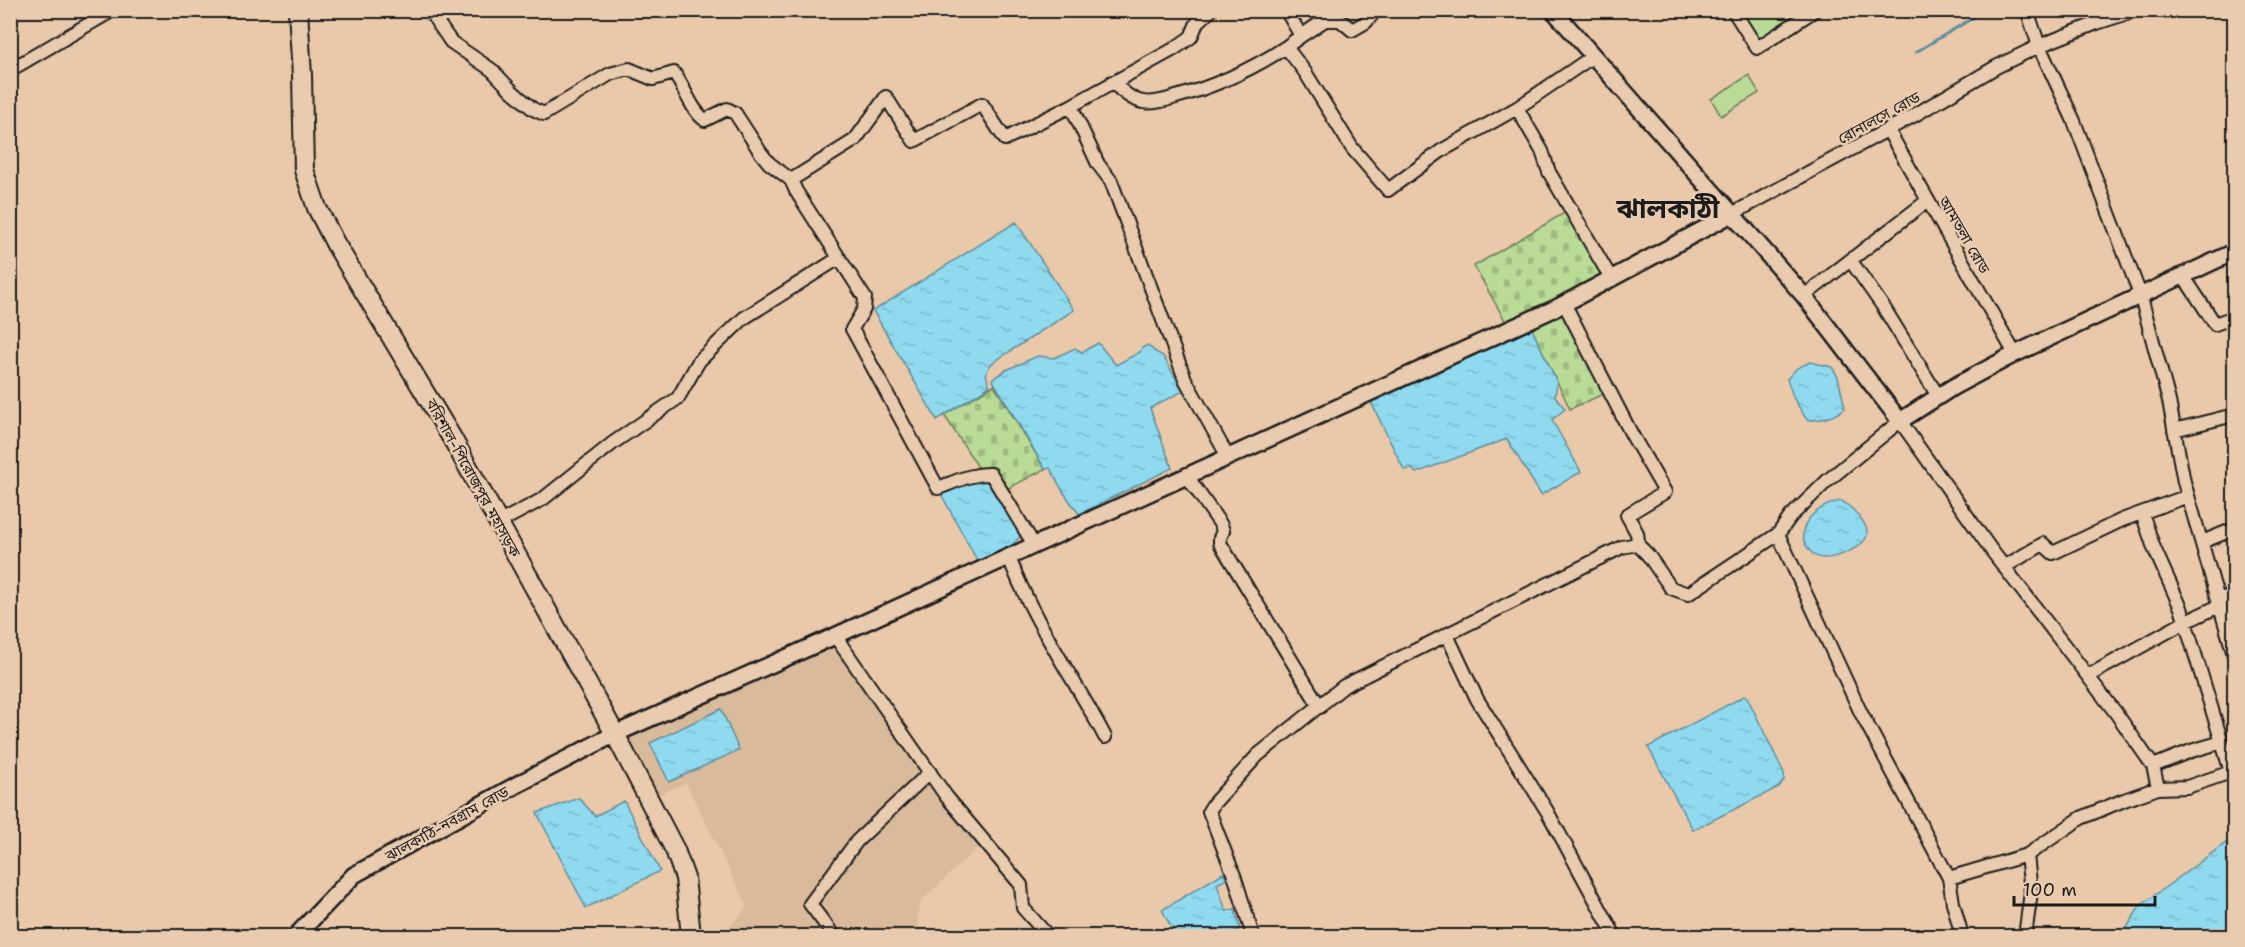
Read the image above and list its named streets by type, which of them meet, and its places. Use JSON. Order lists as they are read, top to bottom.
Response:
{
  "streets": {
    "highway": ["বরিশাল-পিরোজপুর মহাসড়ক"],
    "main road": ["ঝালকাঠি-নবগ্রাম রোড"],
    "street": ["রোনালসে রোড", "আমতলা রোড"]
  },
  "crossings": [
    ["রোনালসে রোড", "আমতলা রোড"],
    ["রোনালসে রোড", "ঝালকাঠি-নবগ্রাম রোড"],
    ["বরিশাল-পিরোজপুর মহাসড়ক", "ঝালকাঠি-নবগ্রাম রোড"]
  ],
  "districts": ["ঝালকাঠী"],
  "scale_bar": "100 m"
}
